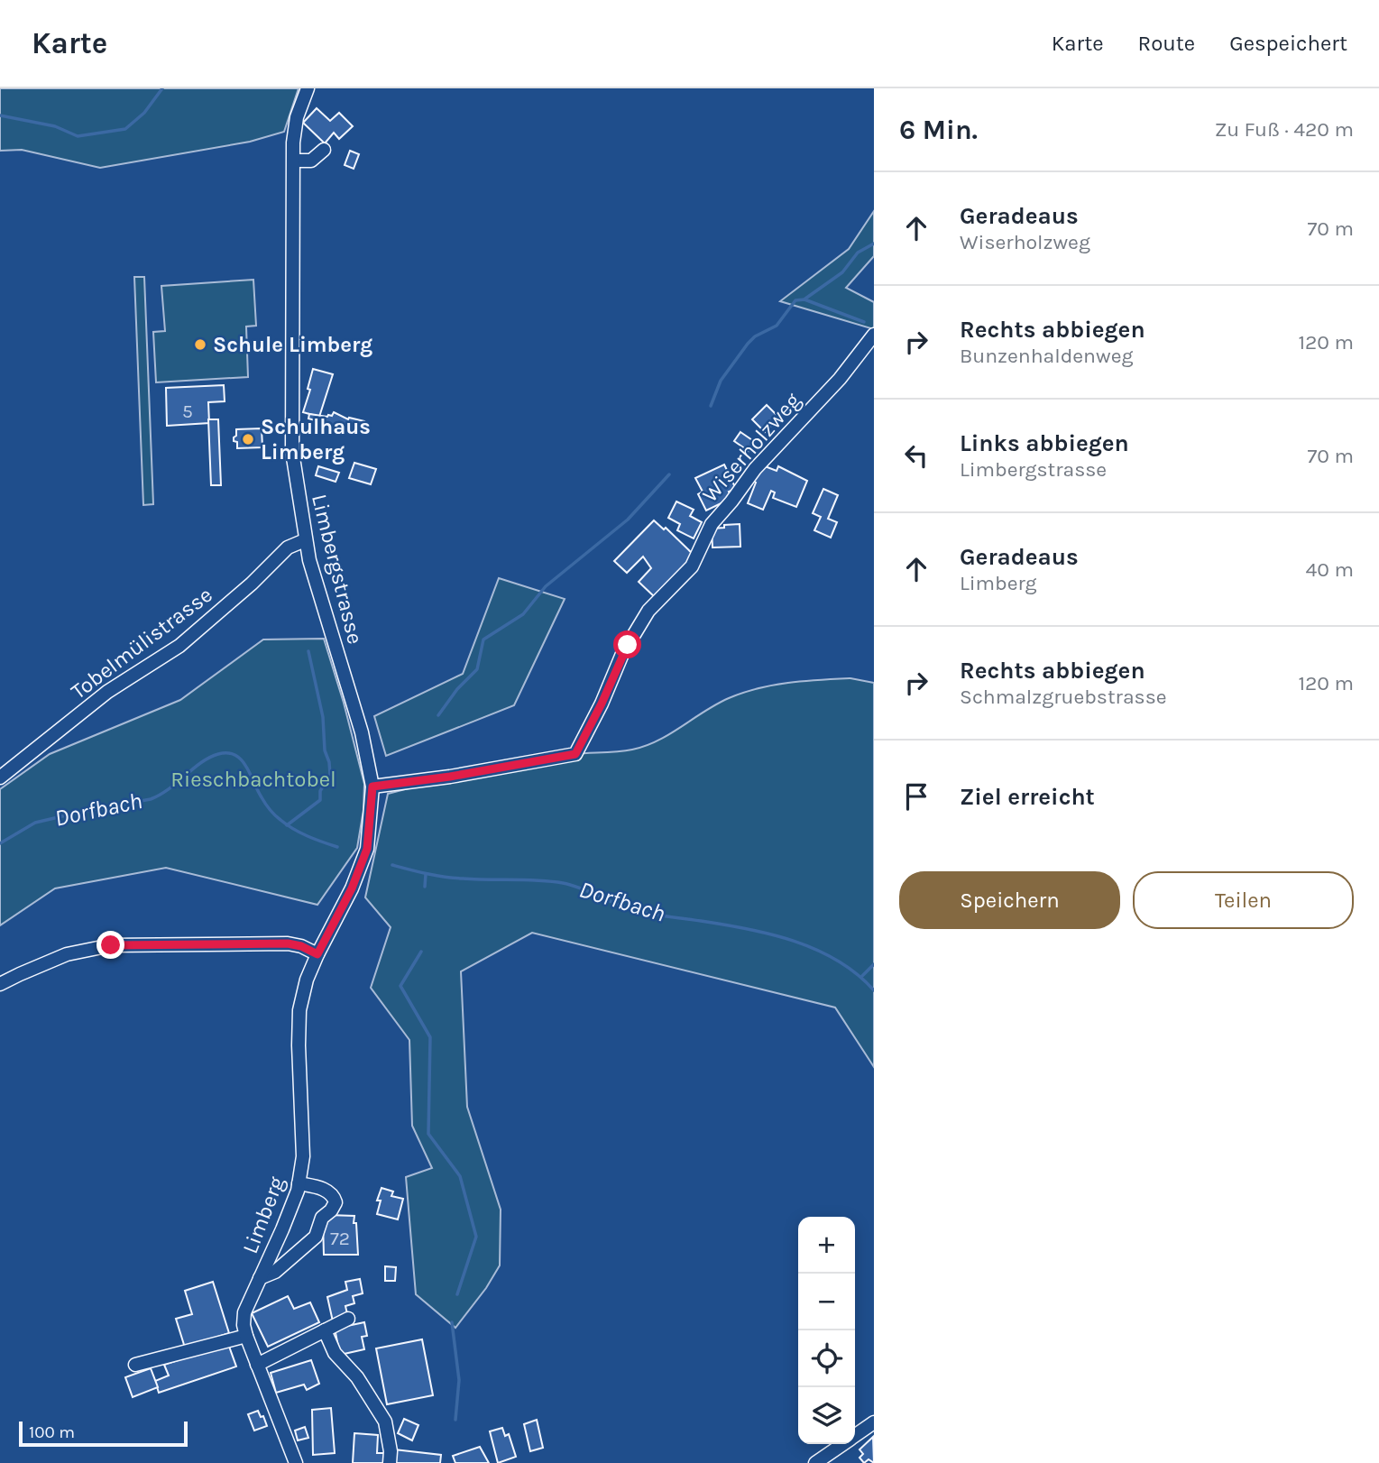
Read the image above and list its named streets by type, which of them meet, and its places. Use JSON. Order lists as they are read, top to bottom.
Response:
{
  "streets": {
    "street": [
      "Wiserholzweg",
      "Limbergstrasse",
      "Tobelmülistrasse",
      "Limberg"
    ]
  },
  "crossings": [
    ["Wiserholzweg", "Limbergstrasse"],
    ["Limbergstrasse", "Tobelmülistrasse"],
    ["Limbergstrasse", "Limberg"]
  ],
  "water": ["Dorfbach"],
  "parks": ["Rieschbachtobel"],
  "places": ["Schule Limberg", "Schulhaus Limberg"],
  "house_numbers": ["5", "72"],
  "scale_bar": "100 m",
  "page": {
    "header": "Karte",
    "nav": ["Karte", "Route", "Gespeichert"],
    "heading": ["6 Min.", "Zu Fuß · 420 m"],
    "list": [
      ["Geradeaus", "Wiserholzweg", "70 m"],
      ["Rechts abbiegen", "Bunzenhaldenweg", "120 m"],
      ["Links abbiegen", "Limbergstrasse", "70 m"],
      ["Geradeaus", "Limberg", "40 m"],
      ["Rechts abbiegen", "Schmalzgruebstrasse", "120 m"],
      "Ziel erreicht"
    ],
    "buttons": ["Speichern", "Teilen"],
    "map_buttons": ["+", "−"],
    "scale": "100 m"
  }
}
